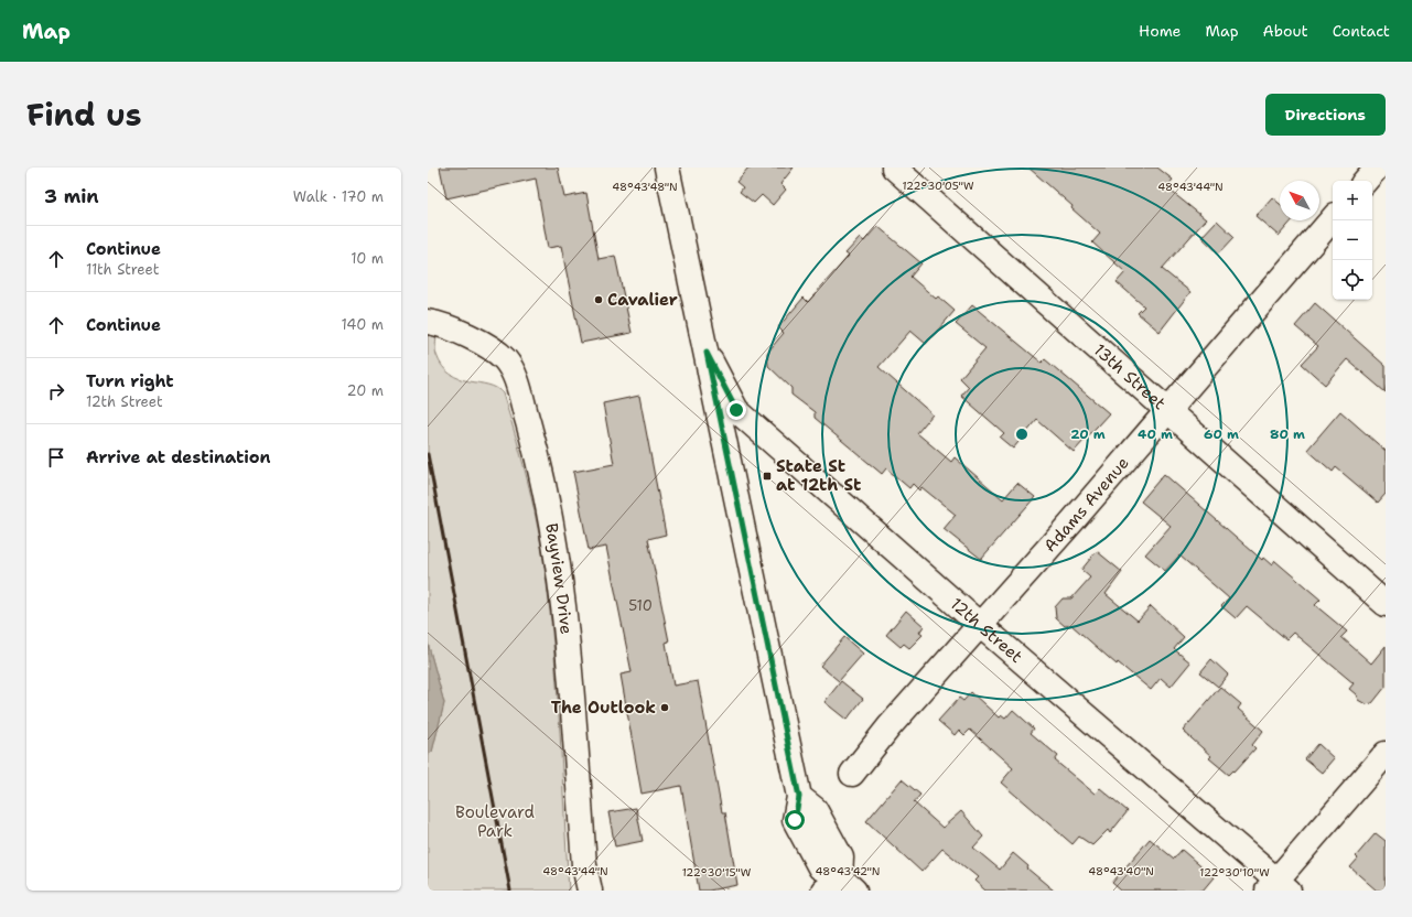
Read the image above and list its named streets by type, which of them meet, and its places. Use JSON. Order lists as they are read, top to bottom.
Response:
{
  "streets": {
    "street": [
      "13th Street",
      "Adams Avenue",
      "Bayview Drive",
      "12th Street"
    ]
  },
  "crossings": [
    ["13th Street", "Adams Avenue"],
    ["Adams Avenue", "12th Street"]
  ],
  "parks": ["Boulevard Park"],
  "places": {
    "other": ["Cavalier", "The Outlook"],
    "transit": ["State St at 12th St"]
  },
  "house_numbers": ["510"],
  "north": "top left",
  "page": {
    "header": "Map",
    "nav": [
      "Home",
      "Map",
      "About",
      "Contact"
    ],
    "title": "Find us",
    "buttons": "Directions",
    "heading": ["3 min", "Walk · 170 m"],
    "map_buttons": ["+", "−"],
    "list": [
      ["Continue", "11th Street", "10 m"],
      ["Continue", "140 m"],
      ["Turn right", "12th Street", "20 m"],
      "Arrive at destination"
    ]
  },
  "coordinates": [
    "122°30'05\"W",
    "48°43'48\"N",
    "48°43'44\"N",
    "48°43'42\"N",
    "48°43'40\"N",
    "122°30'15\"W",
    "122°30'10\"W"
  ],
  "rings": [
    "20 m",
    "40 m",
    "60 m",
    "80 m"
  ]
}
